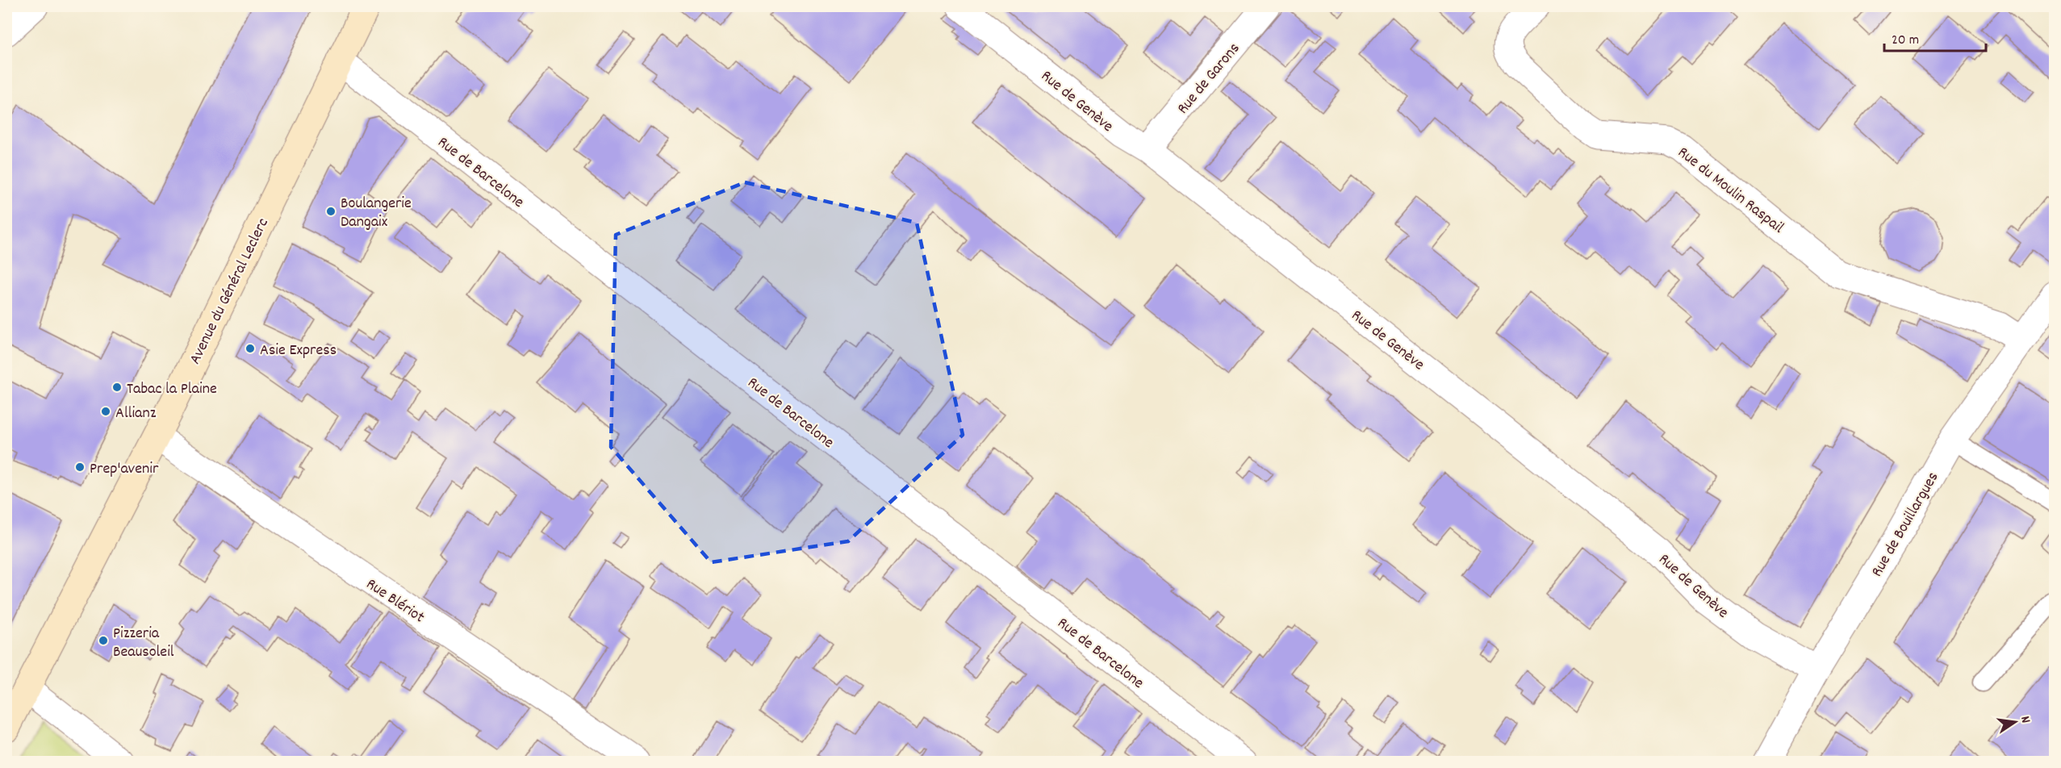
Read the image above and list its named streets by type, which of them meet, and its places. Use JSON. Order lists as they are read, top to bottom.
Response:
{
  "streets": {
    "main road": ["Avenue du Général Leclerc"],
    "street": [
      "Rue de Garons",
      "Rue de Genève",
      "Rue de Barcelone",
      "Rue du Moulin Raspail",
      "Rue de Bouillargues",
      "Rue Blériot"
    ]
  },
  "crossings": [
    ["Rue de Garons", "Rue de Genève"],
    ["Rue de Genève", "Rue de Bouillargues"],
    ["Rue de Barcelone", "Avenue du Général Leclerc"],
    ["Rue du Moulin Raspail", "Rue de Bouillargues"],
    ["Avenue du Général Leclerc", "Rue Blériot"]
  ],
  "places": [
    "Boulangerie Dangaix",
    "Asie Express",
    "Tabac la Plaine",
    "Allianz",
    "Prep'avenir",
    "Pizzeria Beausoleil"
  ],
  "scale_bar": "20 m",
  "north": "right"
}
